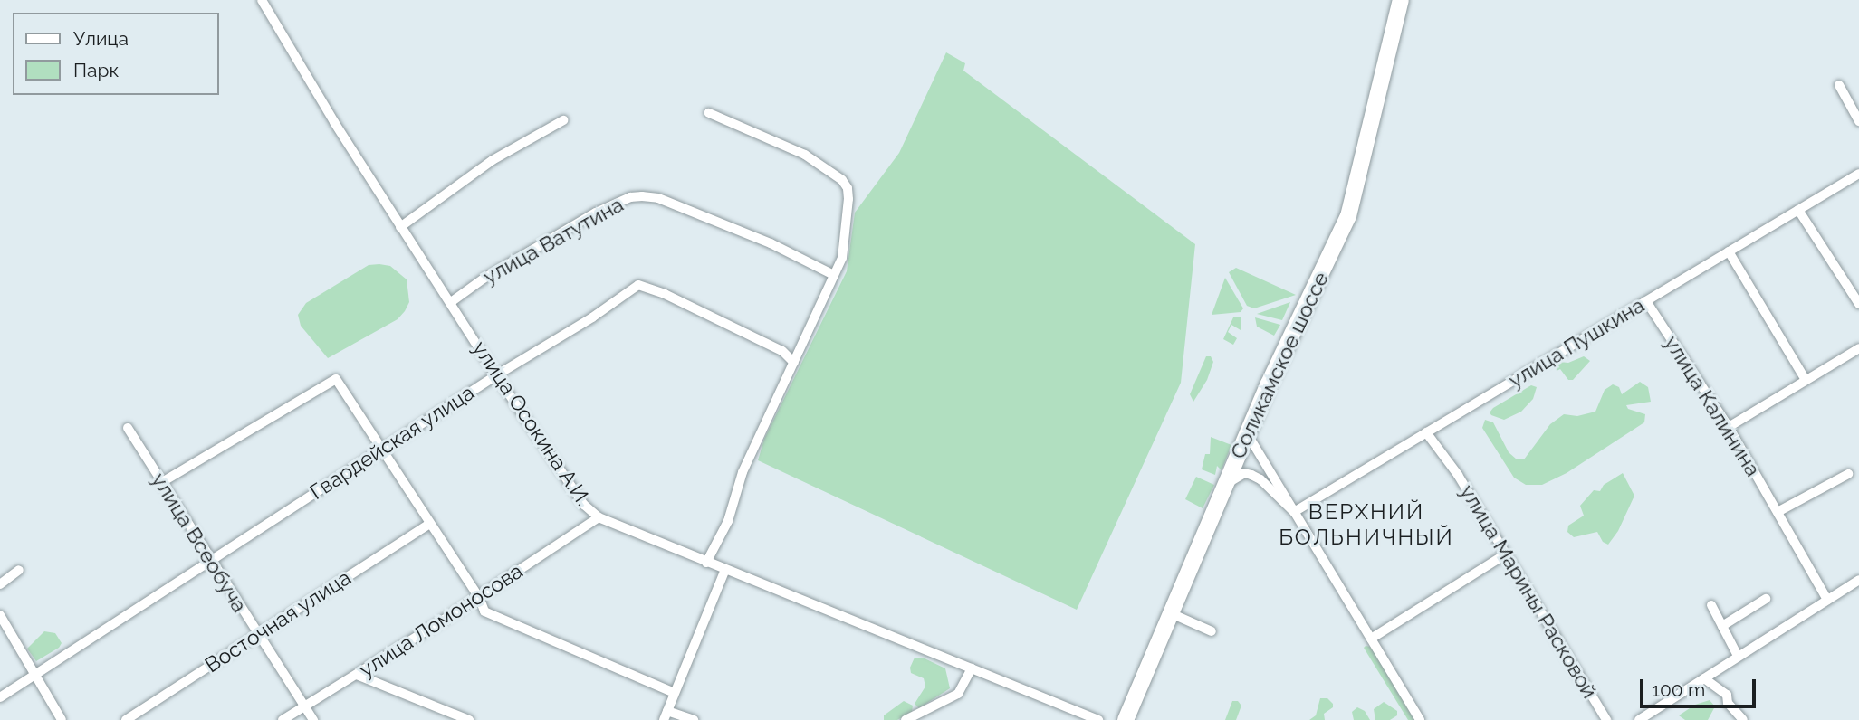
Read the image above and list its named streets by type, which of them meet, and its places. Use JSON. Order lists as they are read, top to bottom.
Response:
{
  "streets": {
    "highway": ["Соликамское шоссе"],
    "street": [
      "улица Ватутина",
      "улица Пушкина",
      "улица Калинина",
      "улица Осокина А.И.",
      "Гвардейская улица",
      "улица Всеобуча",
      "улица Марины Расковой",
      "улица Ломоносова",
      "Восточная улица"
    ]
  },
  "crossings": [
    ["улица Ватутина", "улица Осокина А.И."],
    ["улица Пушкина", "улица Калинина"],
    ["улица Пушкина", "улица Марины Расковой"],
    ["улица Осокина А.И.", "Гвардейская улица"],
    ["улица Осокина А.И.", "улица Ломоносова"],
    ["Гвардейская улица", "улица Всеобуча"],
    ["улица Всеобуча", "улица Ломоносова"],
    ["улица Всеобуча", "Восточная улица"]
  ],
  "districts": ["ВЕРХНИЙ БОЛЬНИЧНЫЙ"],
  "legend": ["Улица", "Парк"],
  "scale_bar": "100 m"
}
